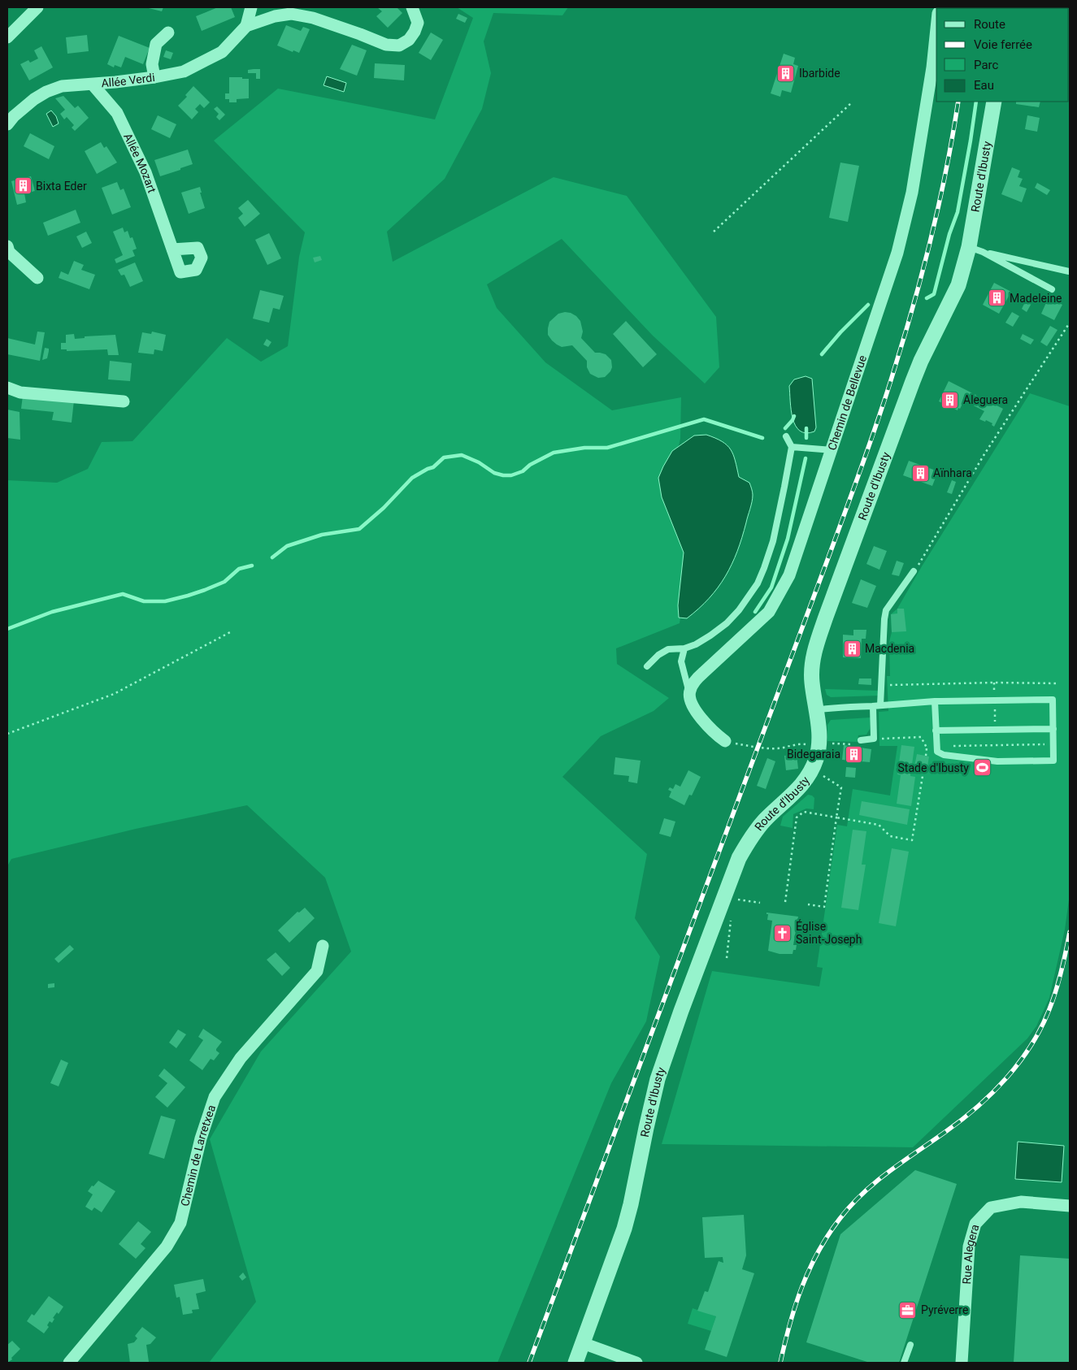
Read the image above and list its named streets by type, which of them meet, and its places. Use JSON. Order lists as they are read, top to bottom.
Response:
{
  "streets": {
    "street": [
      "Allée Verdi",
      "Allée Mozart",
      "Route d'Ibusty",
      "Chemin de Bellevue",
      "Chemin de Larretxea",
      "Rue Alegera"
    ]
  },
  "crossings": [
    ["Allée Verdi", "Allée Mozart"]
  ],
  "places": {
    "building": [
      "Ibarbide",
      "Bixta Eder",
      "Madeleine",
      "Aleguera",
      "Aïnhara",
      "Macdenia",
      "Bidegaraia"
    ],
    "sports": ["Stade d'Ibusty"],
    "church": ["Église Saint-Joseph"],
    "office": ["Pyréverre"]
  },
  "legend": [
    "Route",
    "Voie ferrée",
    "Parc",
    "Eau"
  ]
}
